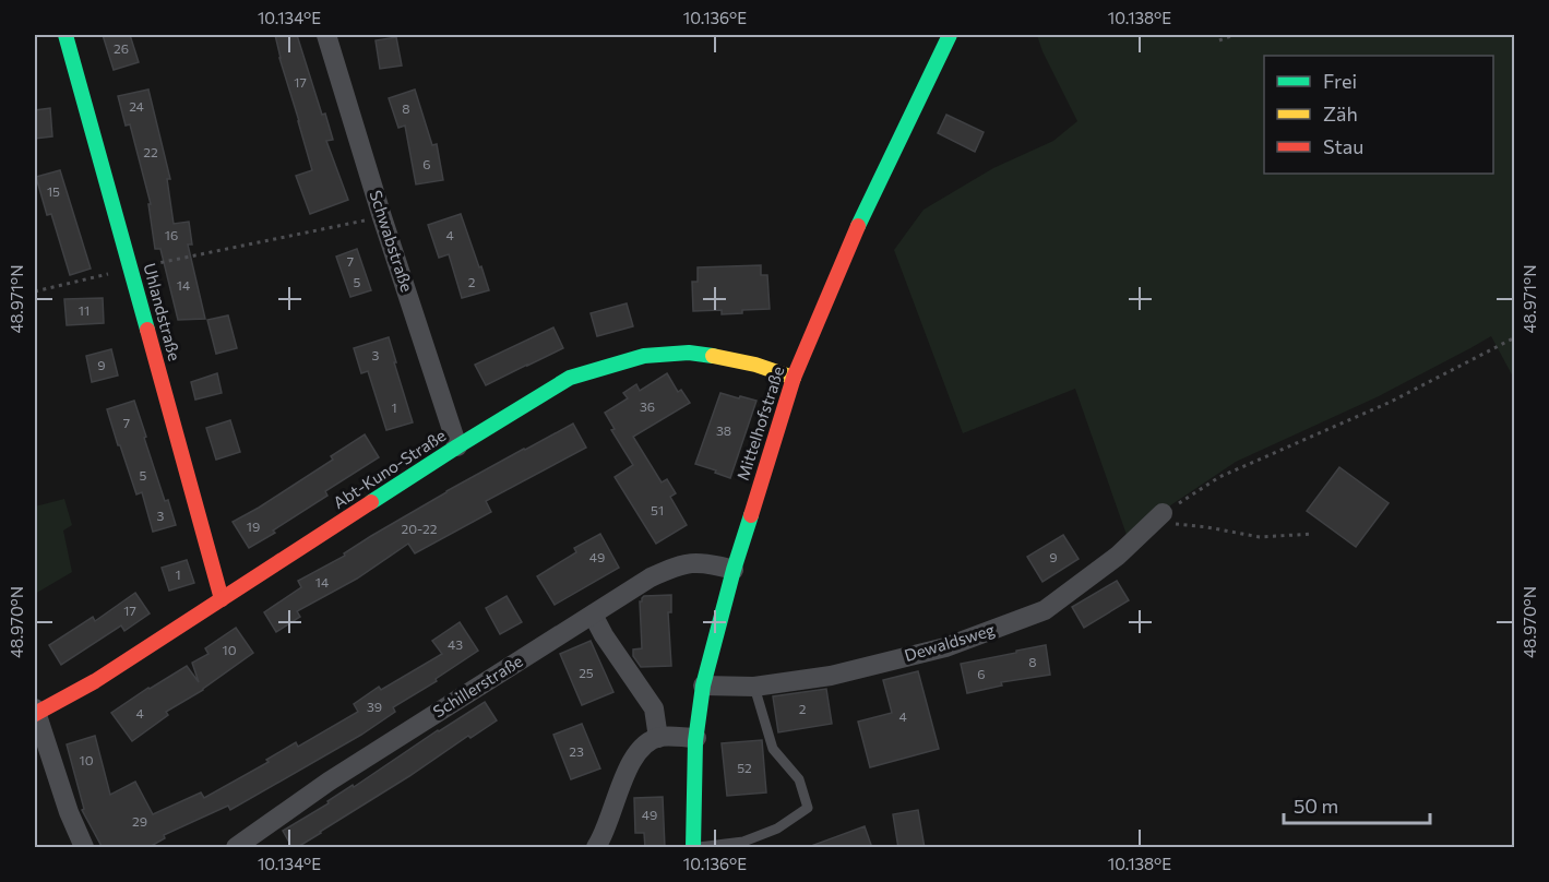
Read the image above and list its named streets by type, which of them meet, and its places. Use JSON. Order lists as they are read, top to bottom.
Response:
{
  "streets": {
    "street": [
      "Schwabstraße",
      "Uhlandstraße",
      "Mittelhofstraße",
      "Abt-Kuno-Straße",
      "Dewaldsweg",
      "Schillerstraße"
    ]
  },
  "crossings": [
    ["Schwabstraße", "Abt-Kuno-Straße"],
    ["Uhlandstraße", "Abt-Kuno-Straße"],
    ["Mittelhofstraße", "Abt-Kuno-Straße"],
    ["Mittelhofstraße", "Dewaldsweg"],
    ["Mittelhofstraße", "Schillerstraße"]
  ],
  "house_numbers": [
    "26",
    "17",
    "24",
    "8",
    "22",
    "6",
    "15",
    "16",
    "4",
    "7",
    "5",
    "2",
    "14",
    "11",
    "3",
    "9",
    "36",
    "1",
    "7",
    "38",
    "5",
    "51",
    "3",
    "19",
    "20-22",
    "49",
    "9",
    "1",
    "14",
    "17",
    "43",
    "10",
    "8",
    "25",
    "6",
    "39",
    "2",
    "4",
    "4",
    "23",
    "10",
    "52",
    "49",
    "29"
  ],
  "legend": ["Frei", "Zäh", "Stau"],
  "scale_bar": "50 m",
  "coordinates": [
    "10.134°E",
    "10.136°E",
    "10.138°E",
    "48.971°N",
    "48.970°N"
  ]
}
